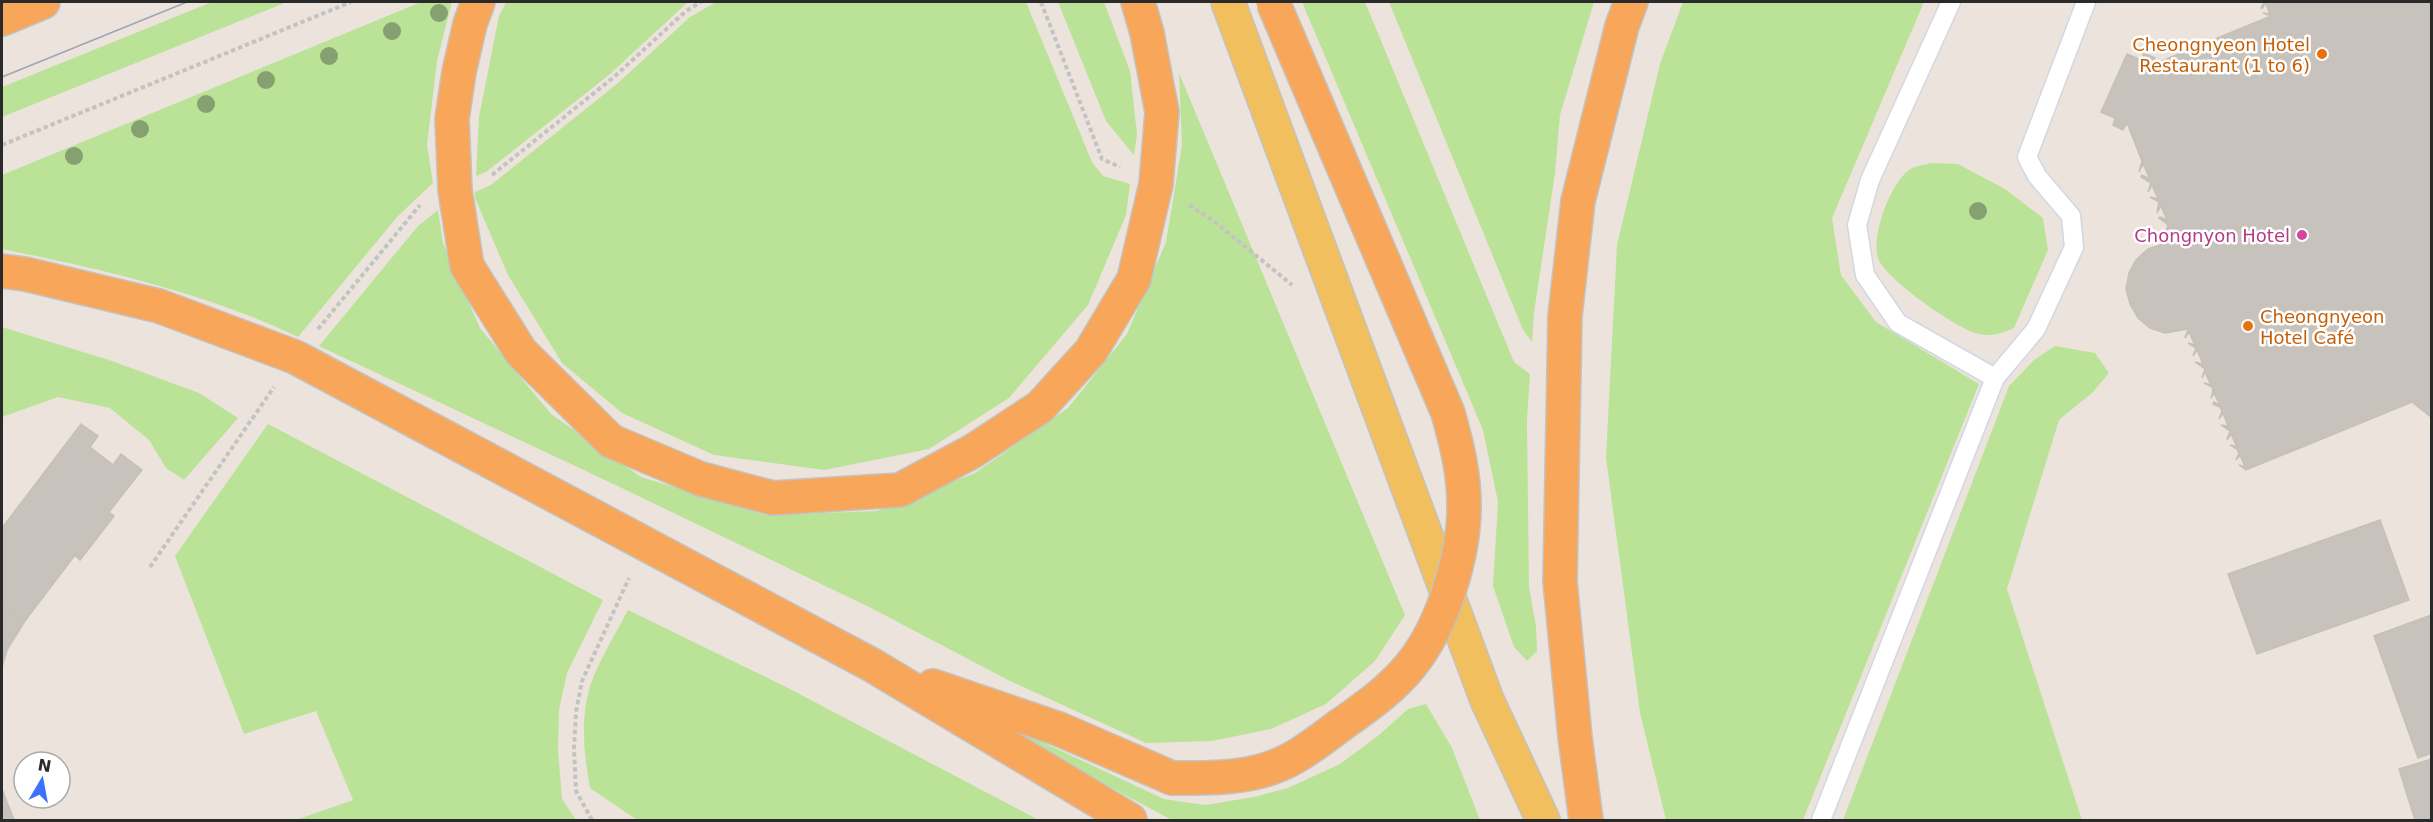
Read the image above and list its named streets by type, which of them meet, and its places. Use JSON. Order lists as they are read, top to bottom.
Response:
{
  "places": ["Cheongnyeon Hotel Restaurant (1 to 6)", "Chongnyon Hotel", "Cheongnyeon Hotel Café"],
  "north": "top"
}
